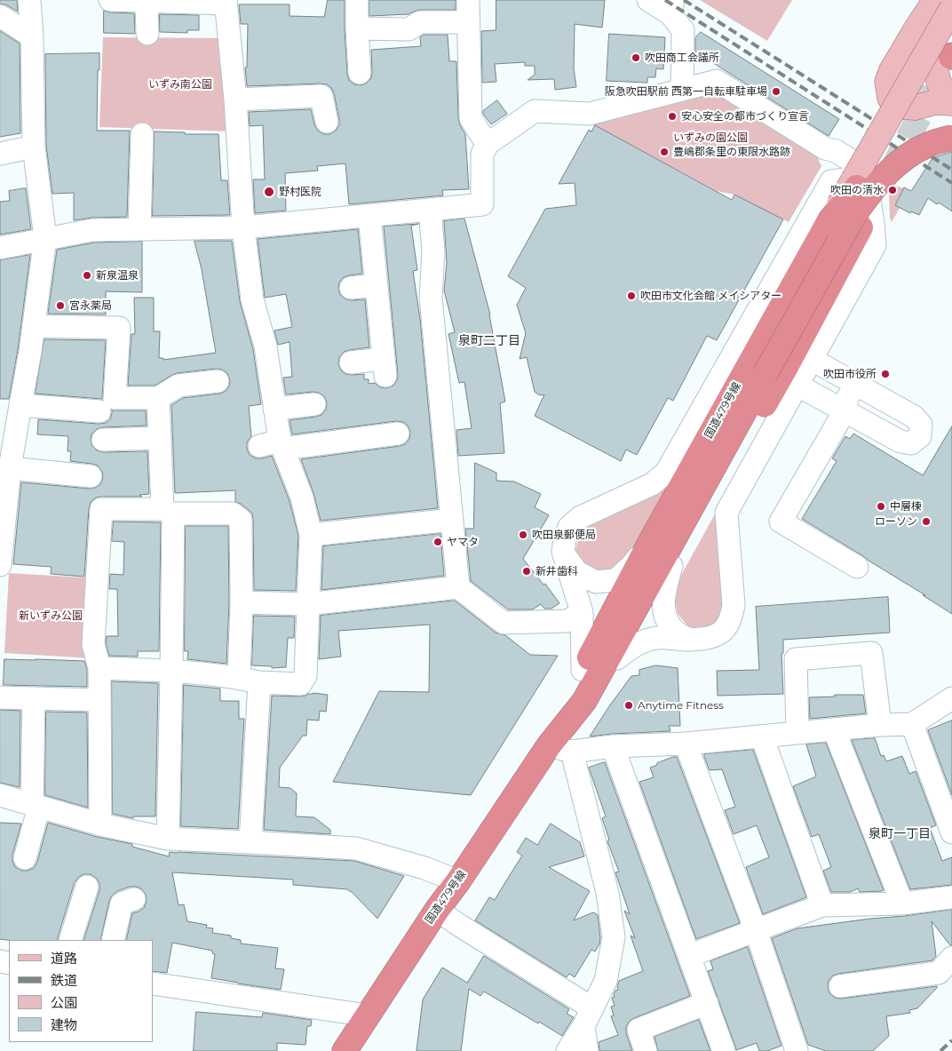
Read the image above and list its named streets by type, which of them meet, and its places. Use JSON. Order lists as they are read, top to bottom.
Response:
{
  "streets": {
    "highway": ["国道479号線"]
  },
  "districts": ["泉町二丁目", "泉町一丁目"],
  "parks": ["いずみ南公園", "いずみの園公園", "新いずみ公園"],
  "places": [
    "吹田商工会議所",
    "阪急吹田駅前 西第一自転車駐車場",
    "安心安全の都市づくり宣言",
    "豊嶋郡条里の東限水路跡",
    "吹田の清水",
    "野村医院",
    "新泉温泉",
    "吹田市文化会館 メイシアター",
    "宮永薬局",
    "吹田市役所",
    "中層棟",
    "ローソン",
    "吹田泉郵便局",
    "ヤマタ",
    "新井歯科",
    "Anytime Fitness"
  ],
  "legend": [
    "道路",
    "鉄道",
    "公園",
    "建物"
  ]
}
